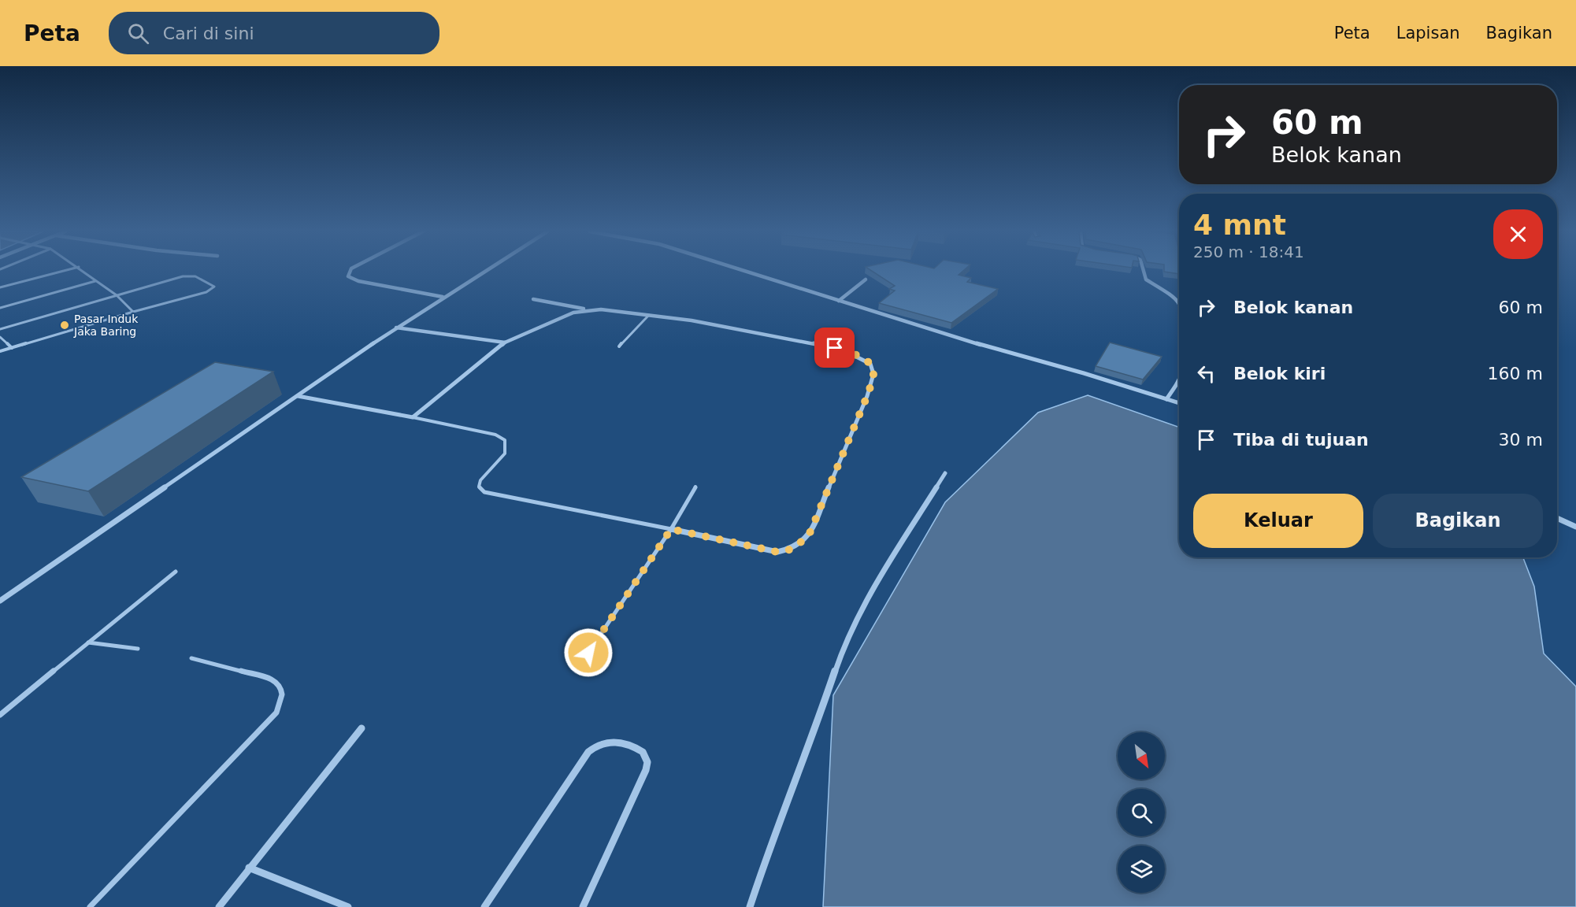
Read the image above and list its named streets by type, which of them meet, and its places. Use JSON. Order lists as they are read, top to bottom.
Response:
{
  "places": ["Pasar Induk Jaka Baring"],
  "north": "bottom right",
  "page": {
    "header": "Peta",
    "search": "Cari di sini",
    "nav": ["Peta", "Lapisan", "Bagikan"],
    "turn": ["60 m", "Belok kanan"],
    "heading": ["4 mnt", "250 m · 18:41"],
    "list": [
      {
        "name": "Belok kanan",
        "value": "60 m"
      },
      {
        "name": "Belok kiri",
        "value": "160 m"
      },
      {
        "name": "Tiba di tujuan",
        "value": "30 m"
      }
    ],
    "buttons": ["Keluar", "Bagikan"]
  }
}
